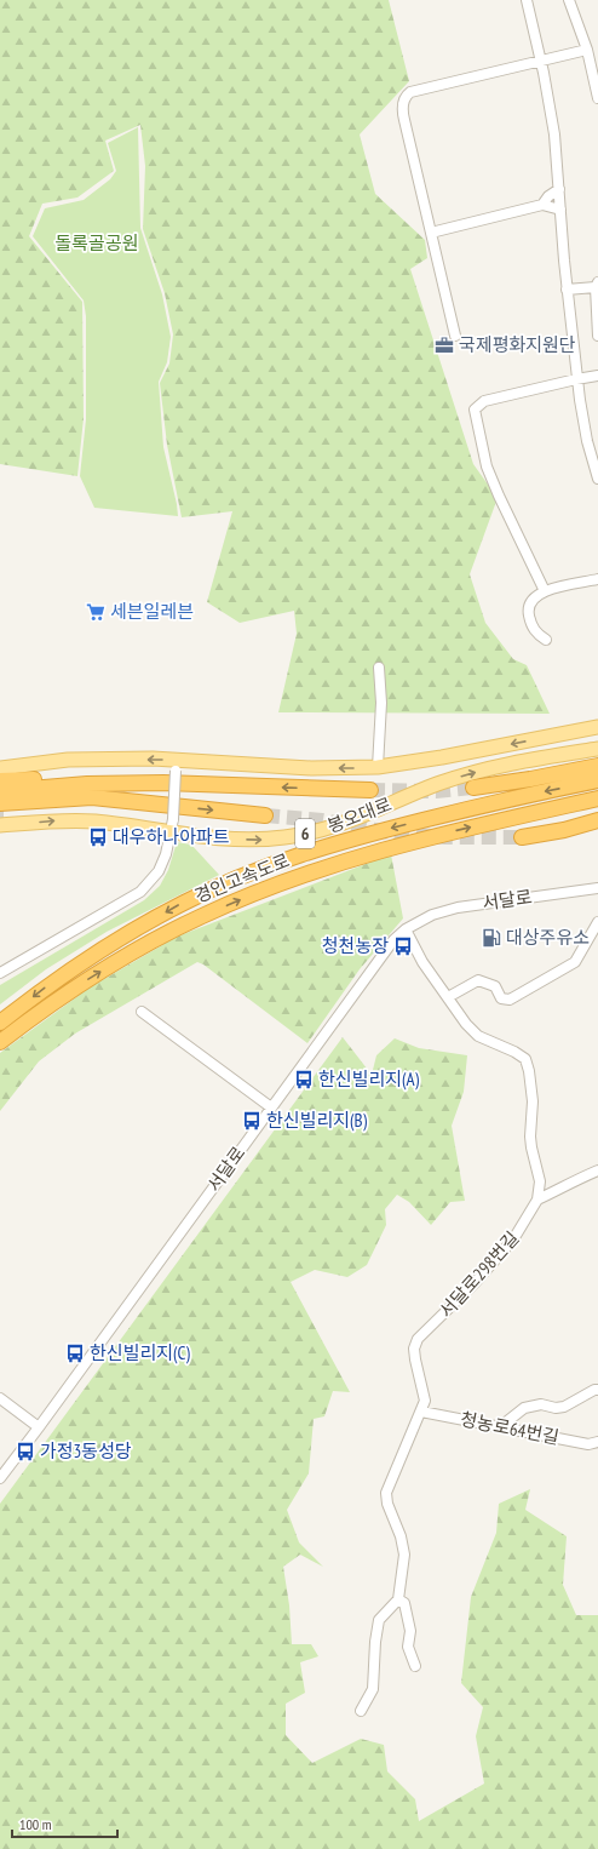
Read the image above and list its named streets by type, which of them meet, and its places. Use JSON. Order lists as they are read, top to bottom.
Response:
{
  "streets": {
    "highway": ["봉오대로", "경인고속도로"],
    "main road": ["6"],
    "street": ["서달로", "서달로298번길", "청농로64번길"]
  },
  "crossings": [
    ["서달로", "서달로298번길"],
    ["서달로298번길", "청농로64번길"]
  ],
  "parks": ["돌록골공원"],
  "places": {
    "office": ["국제평화지원단"],
    "supermarket": ["세븐일레븐"],
    "bus stop": [
      "대우하나아파트",
      "청천농장",
      "한신빌리지(A)",
      "한신빌리지(B)",
      "한신빌리지(C)",
      "가정3동성당"
    ],
    "fuel station": ["대상주유소"]
  },
  "scale_bar": "100 m"
}
